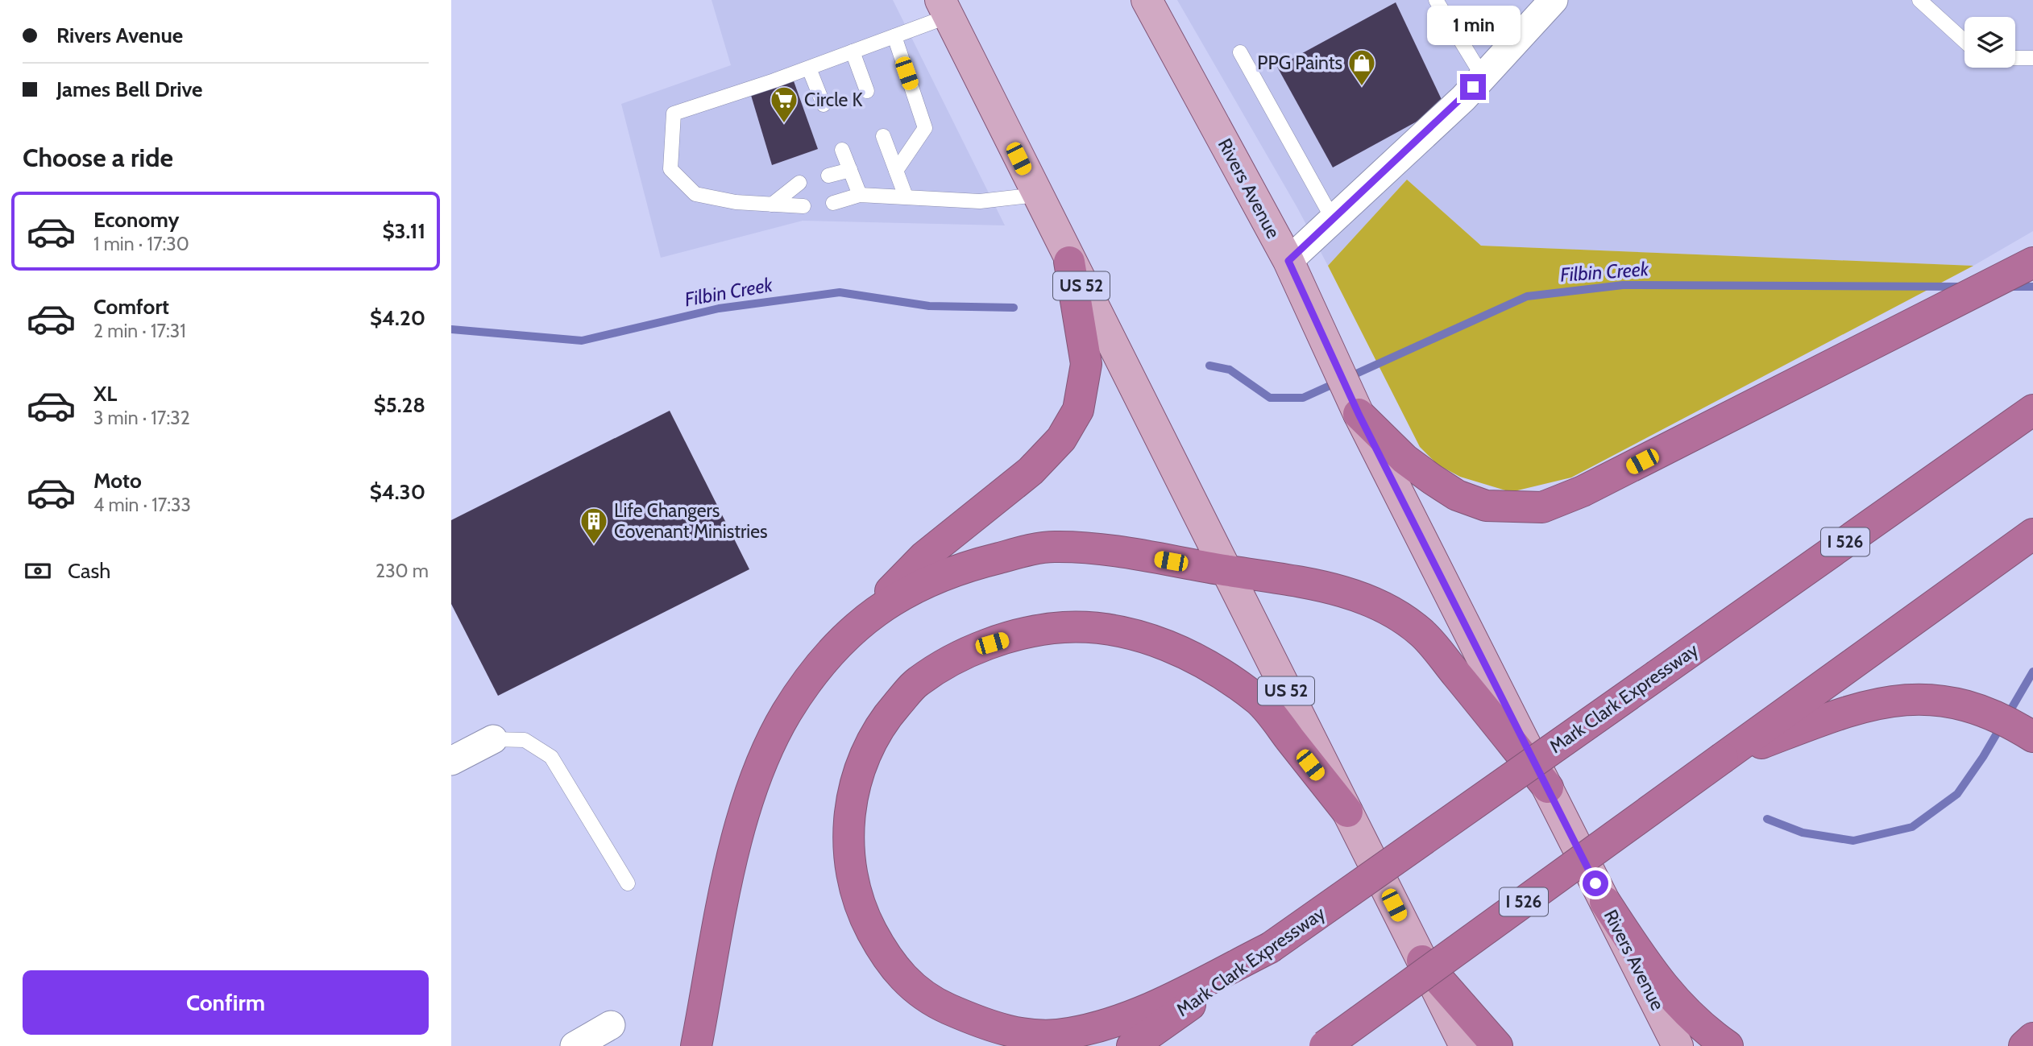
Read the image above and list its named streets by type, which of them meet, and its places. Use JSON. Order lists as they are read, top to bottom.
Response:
{
  "streets": {
    "highway": ["I 526", "Mark Clark Expressway"],
    "main road": ["Rivers Avenue", "US 52"]
  },
  "water": ["Filbin Creek"],
  "places": {
    "shop": ["PPG Paints"],
    "supermarket": ["Circle K"],
    "building": ["Life Changers Covenant Ministries"]
  },
  "page": {
    "banner": ["Rivers Avenue", "James Bell Drive"],
    "bubble": "1 min",
    "heading": "Choose a ride",
    "list": [
      {
        "name": "Economy",
        "note": "1 min · 17:30",
        "value": "$3.11"
      },
      {
        "name": "Comfort",
        "note": "2 min · 17:31",
        "value": "$4.20"
      },
      {
        "name": "XL",
        "note": "3 min · 17:32",
        "value": "$5.28"
      },
      {
        "name": "Moto",
        "note": "4 min · 17:33",
        "value": "$4.30"
      }
    ],
    "pay": ["Cash", "230 m"],
    "buttons": "Confirm"
  }
}
